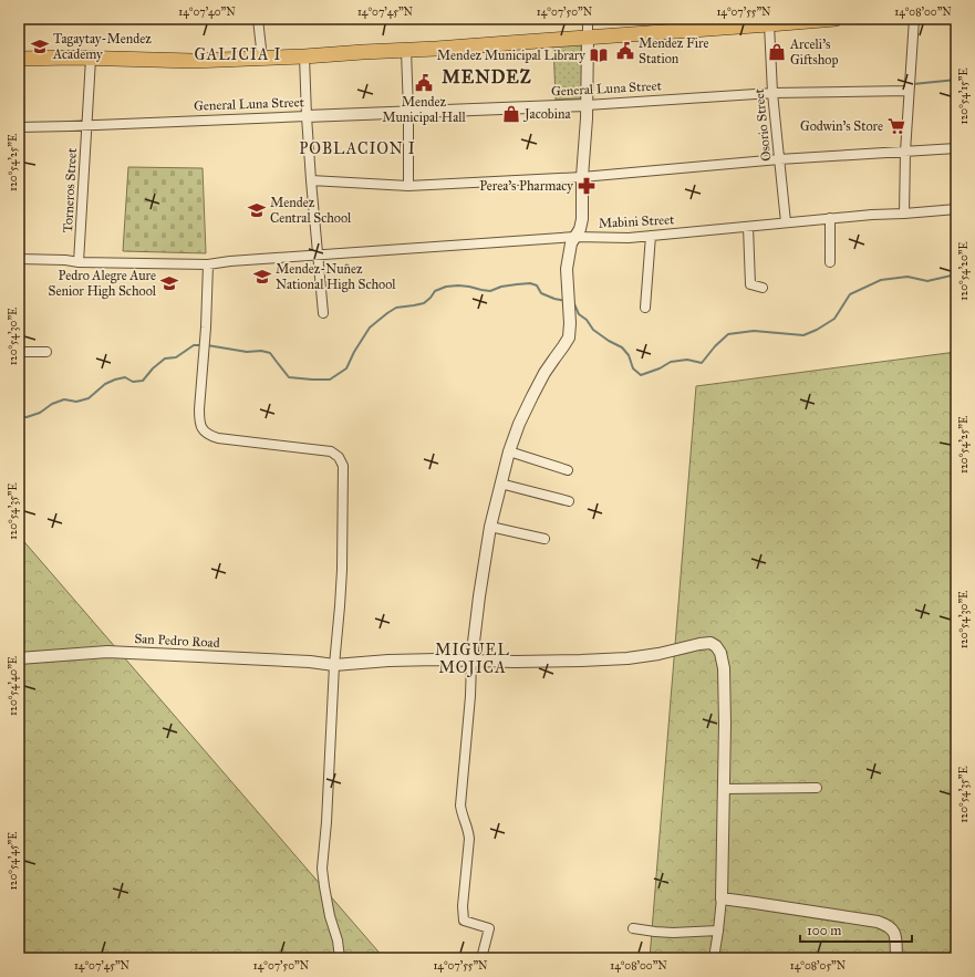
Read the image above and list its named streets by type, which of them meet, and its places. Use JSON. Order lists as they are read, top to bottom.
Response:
{
  "streets": {
    "street": [
      "General Luna Street",
      "Osorio Street",
      "Torneros Street",
      "Mabini Street",
      "San Pedro Road"
    ]
  },
  "crossings": [
    ["General Luna Street", "Osorio Street"],
    ["General Luna Street", "Torneros Street"],
    ["Osorio Street", "Mabini Street"],
    ["Torneros Street", "Mabini Street"]
  ],
  "districts": [
    "GALICIA I",
    "MENDEZ",
    "POBLACION I",
    "MIGUEL MOJICA"
  ],
  "places": {
    "school or university": [
      "Tagaytay-Mendez Academy",
      "Mendez Central School",
      "Mendez-Nuñez National High School",
      "Pedro Alegre Aure Senior High School"
    ],
    "public building": ["Mendez Fire Station", "Mendez Municipal Hall"],
    "shop": ["Arceli's Giftshop", "Jacobina"],
    "library": ["Mendez Municipal Library"],
    "supermarket": ["Godwin's Store"],
    "pharmacy": ["Perea's Pharmacy"]
  },
  "scale_bar": "100 m",
  "coordinates": [
    "14°07'40\"N",
    "14°07'45\"N",
    "14°07'50\"N",
    "14°07'55\"N",
    "14°08'00\"N",
    "120°54'15\"E",
    "120°54'25\"E",
    "120°54'20\"E",
    "120°54'30\"E",
    "120°54'35\"E",
    "120°54'40\"E",
    "120°54'45\"E",
    "14°08'05\"N"
  ]
}
